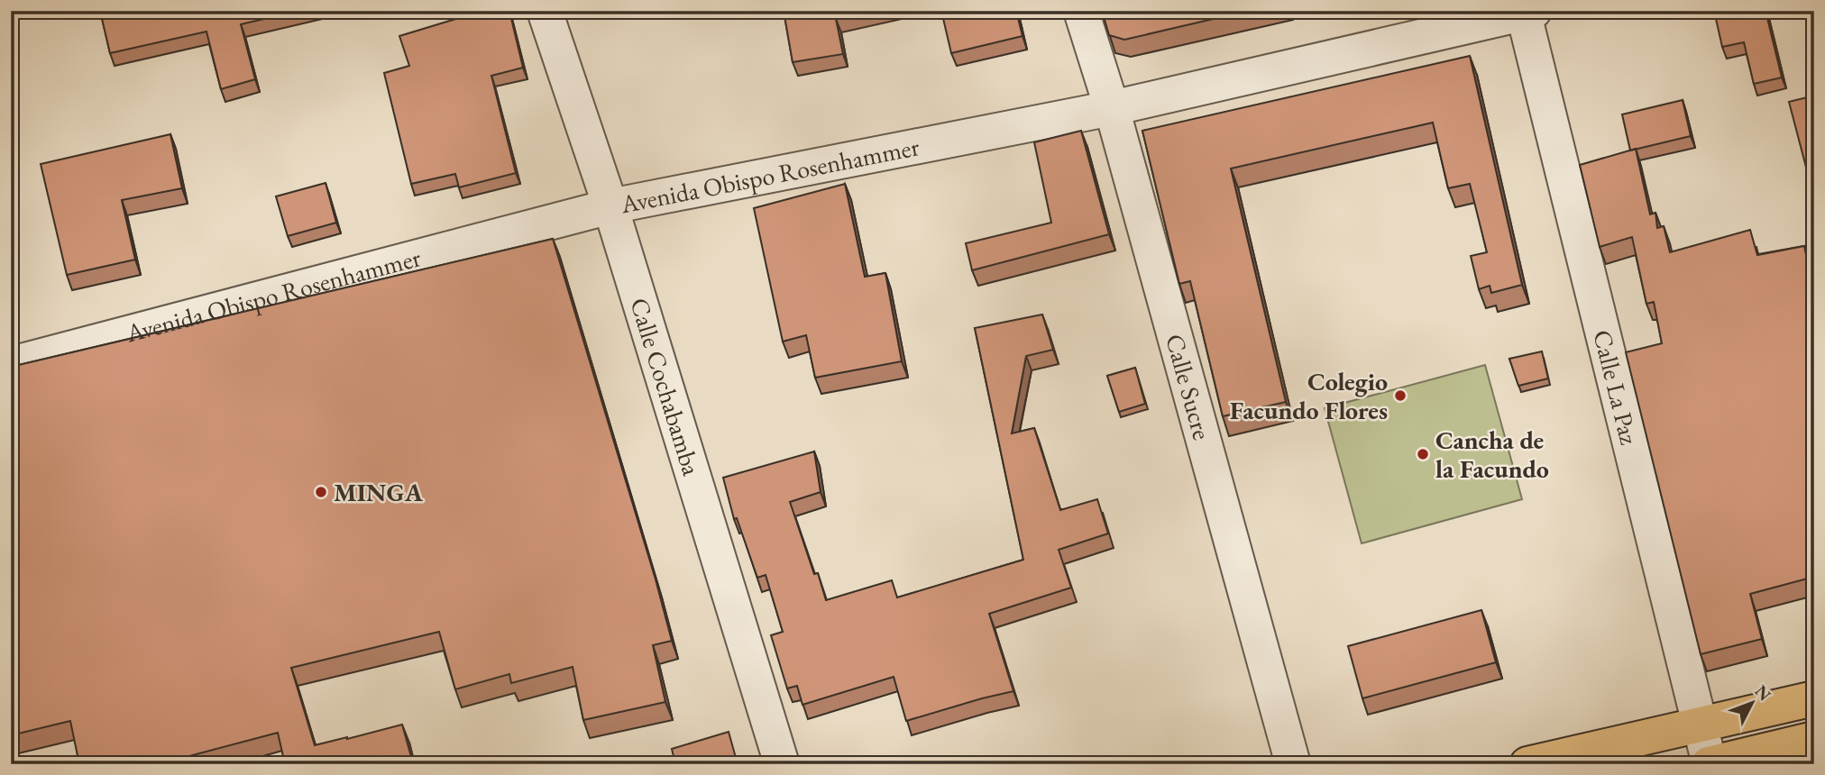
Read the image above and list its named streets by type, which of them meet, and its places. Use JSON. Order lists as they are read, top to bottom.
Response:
{
  "streets": {
    "street": [
      "Avenida Obispo Rosenhammer",
      "Calle Cochabamba",
      "Calle Sucre",
      "Calle La Paz"
    ]
  },
  "crossings": [
    ["Avenida Obispo Rosenhammer", "Calle Cochabamba"],
    ["Avenida Obispo Rosenhammer", "Calle Sucre"],
    ["Avenida Obispo Rosenhammer", "Calle La Paz"]
  ],
  "places": ["Colegio Facundo Flores", "Cancha de la Facundo", "MINGA"],
  "north": "top right"
}
